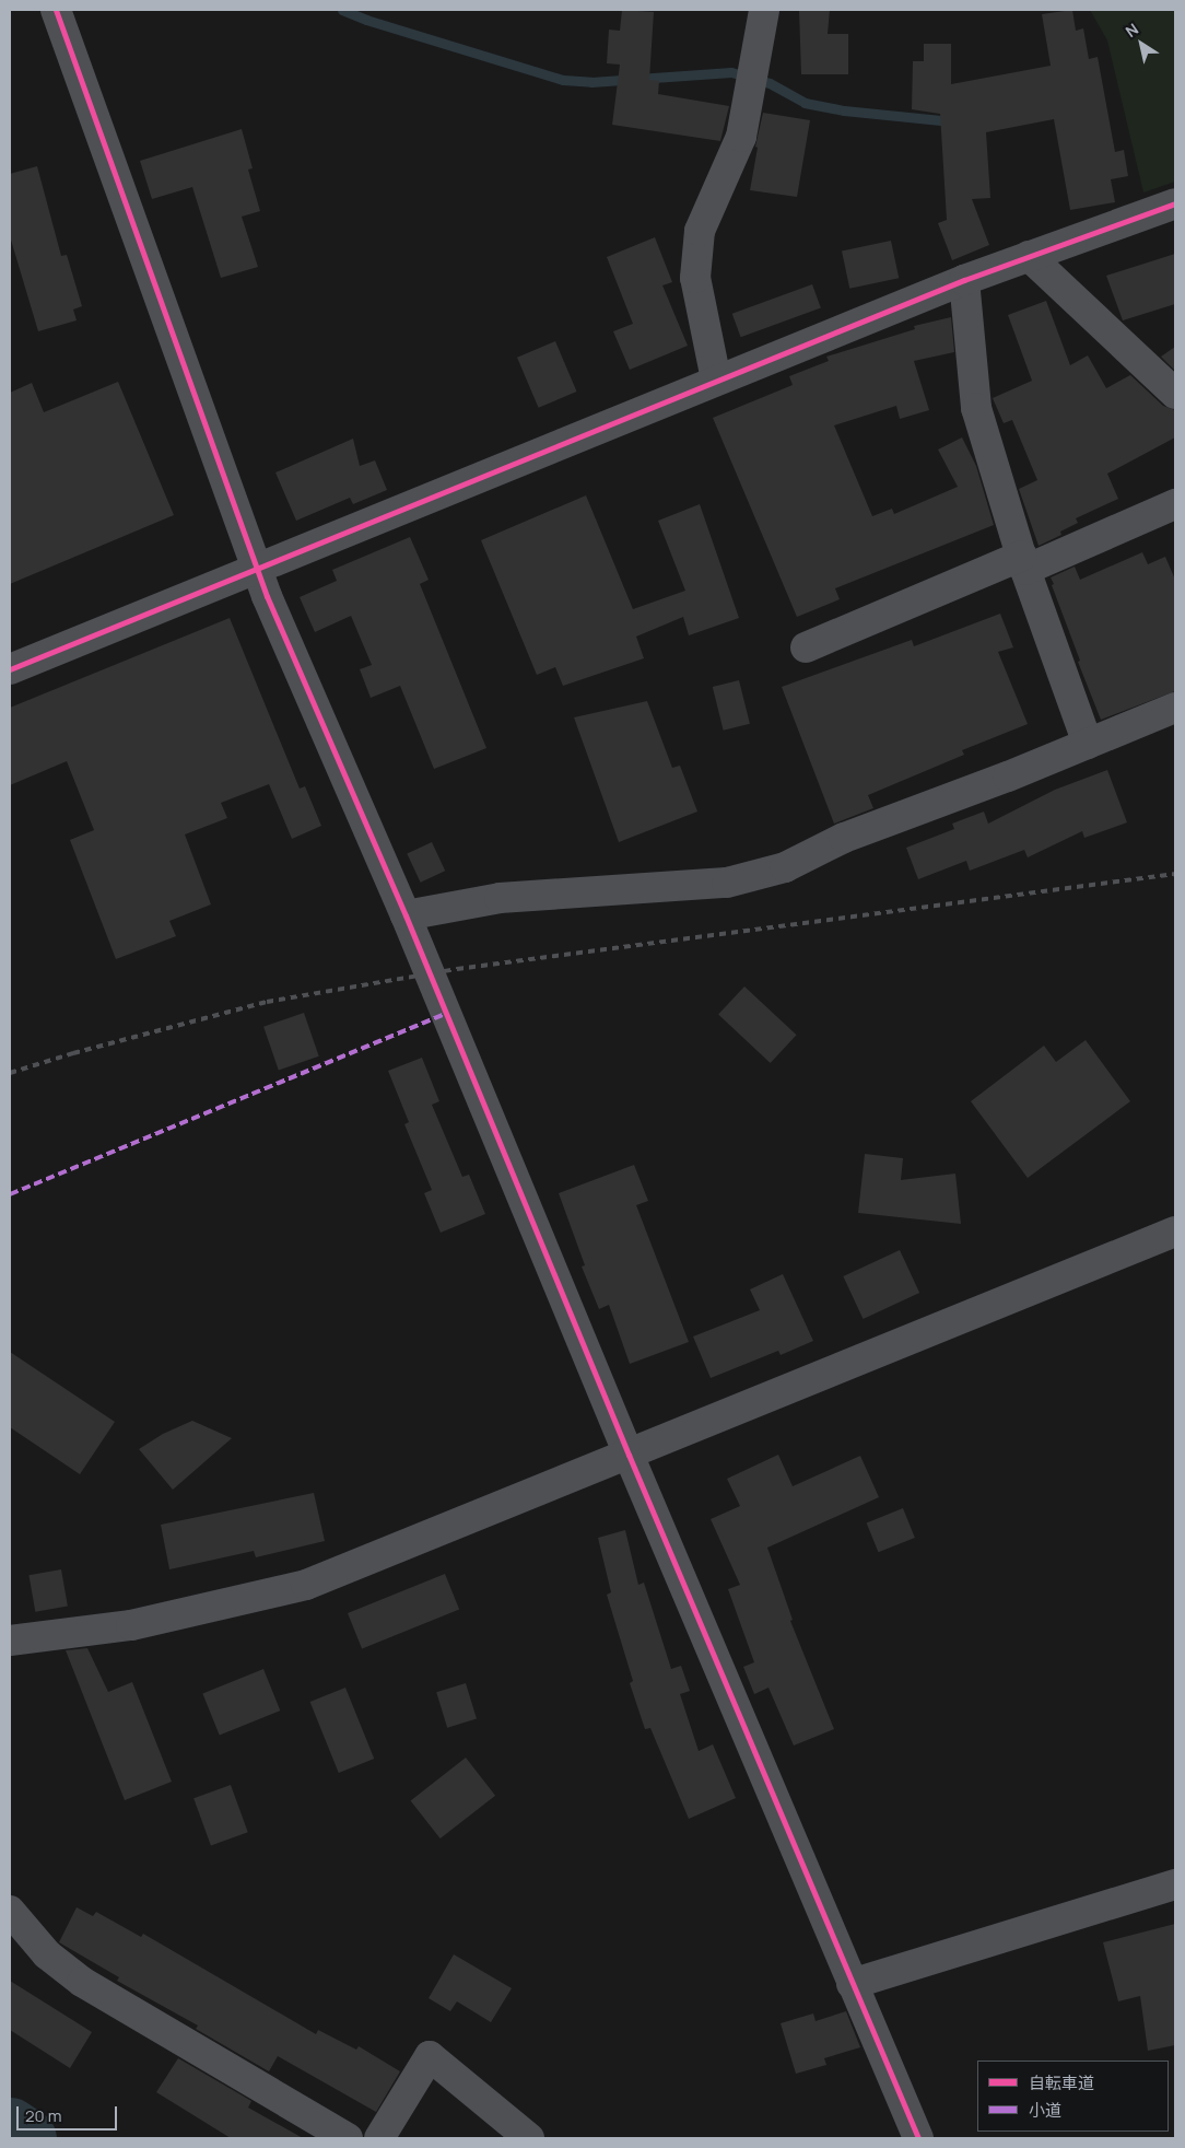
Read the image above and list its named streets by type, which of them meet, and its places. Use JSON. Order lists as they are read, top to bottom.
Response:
{
  "legend": ["自転車道", "小道"],
  "scale_bar": "20 m",
  "north": "top left"
}
